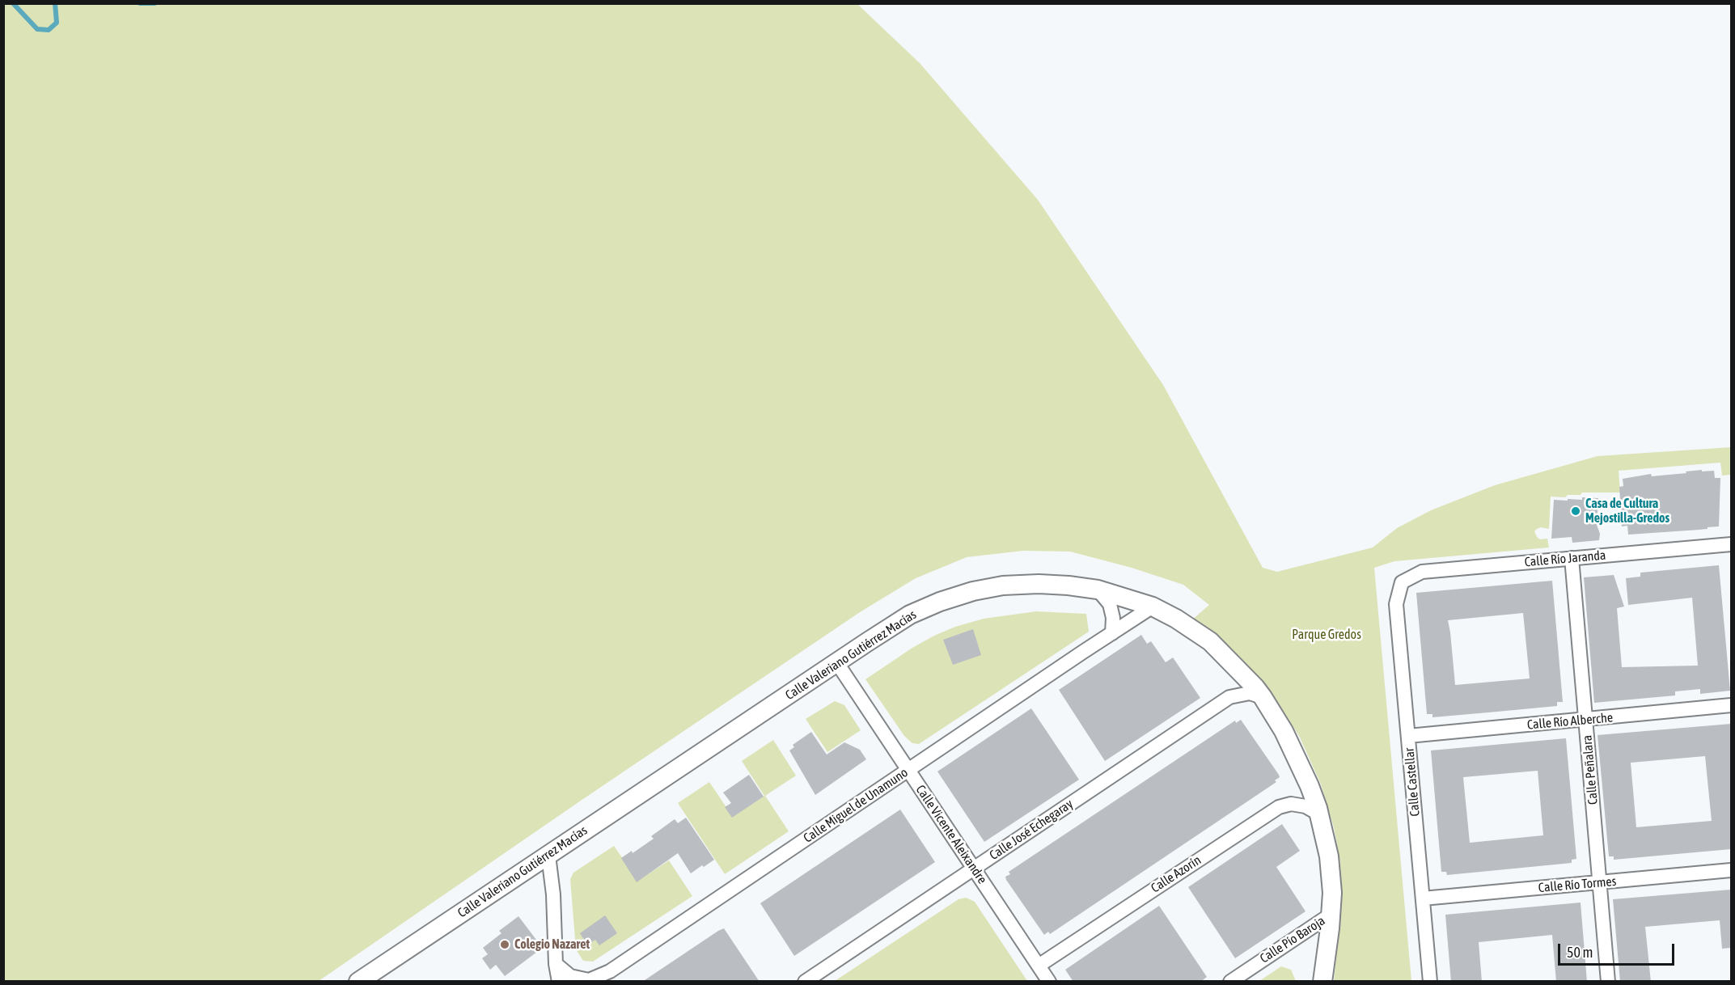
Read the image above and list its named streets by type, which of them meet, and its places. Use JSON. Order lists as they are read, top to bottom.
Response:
{
  "streets": {
    "main road": ["Calle Valeriano Gutiérrez Macías"],
    "street": [
      "Calle Río Jaranda",
      "Calle Río Alberche",
      "Calle Peñalara",
      "Calle Castellar",
      "Calle Miguel de Unamuno",
      "Calle José Echegaray",
      "Calle Vicente Aleixandre",
      "Calle Azorín",
      "Calle Río Tormes",
      "Calle Pío Baroja"
    ]
  },
  "crossings": [
    ["Calle Río Jaranda", "Calle Peñalara"],
    ["Calle Río Jaranda", "Calle Castellar"],
    ["Calle Valeriano Gutiérrez Macías", "Calle Miguel de Unamuno"],
    ["Calle Valeriano Gutiérrez Macías", "Calle José Echegaray"],
    ["Calle Valeriano Gutiérrez Macías", "Calle Vicente Aleixandre"],
    ["Calle Valeriano Gutiérrez Macías", "Calle Azorín"],
    ["Calle Valeriano Gutiérrez Macías", "Calle Pío Baroja"],
    ["Calle Río Alberche", "Calle Peñalara"],
    ["Calle Río Alberche", "Calle Castellar"],
    ["Calle Peñalara", "Calle Río Tormes"],
    ["Calle Castellar", "Calle Río Tormes"],
    ["Calle Miguel de Unamuno", "Calle Vicente Aleixandre"],
    ["Calle José Echegaray", "Calle Vicente Aleixandre"],
    ["Calle Vicente Aleixandre", "Calle Azorín"]
  ],
  "parks": ["Parque Gredos"],
  "places": ["Casa de Cultura Mejostilla-Gredos", "Colegio Nazaret"],
  "scale_bar": "50 m"
}
